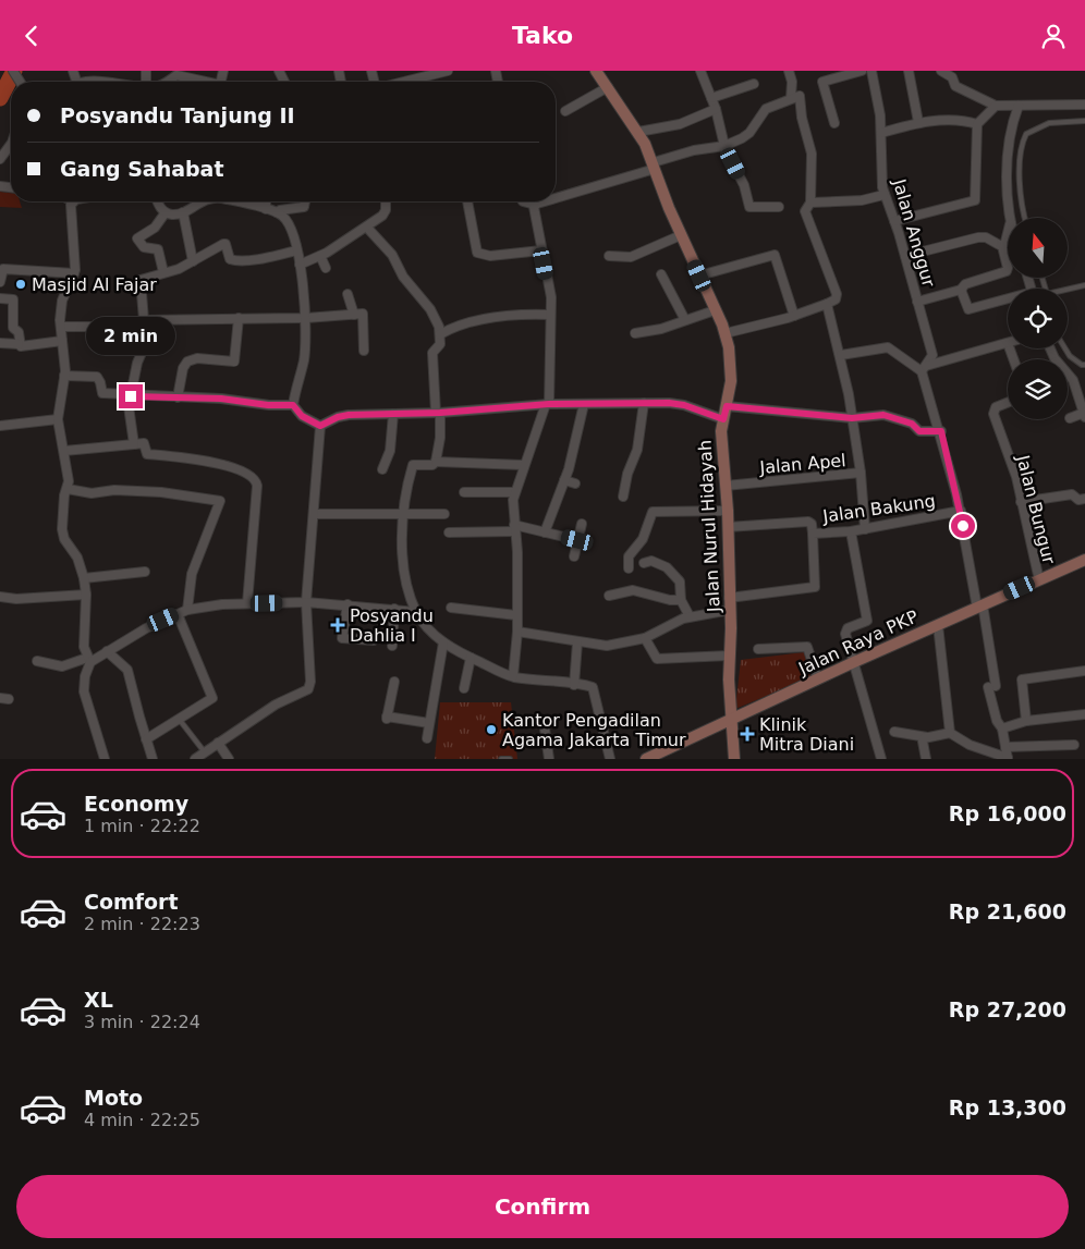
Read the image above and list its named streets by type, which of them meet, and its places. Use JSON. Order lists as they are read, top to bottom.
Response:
{
  "streets": {
    "street": [
      "Jalan Anggur",
      "Jalan Apel",
      "Jalan Bakung",
      "Jalan Bungur",
      "Jalan Nurul Hidayah",
      "Jalan Raya PKP"
    ]
  },
  "crossings": [
    ["Jalan Anggur", "Jalan Bakung"],
    ["Jalan Anggur", "Jalan Raya PKP"],
    ["Jalan Apel", "Jalan Bakung"],
    ["Jalan Apel", "Jalan Nurul Hidayah"],
    ["Jalan Bakung", "Jalan Nurul Hidayah"],
    ["Jalan Bungur", "Jalan Raya PKP"],
    ["Jalan Nurul Hidayah", "Jalan Raya PKP"]
  ],
  "places": {
    "other": ["Masjid Al Fajar", "Kantor Pengadilan Agama Jakarta Timur"],
    "health": ["Posyandu Dahlia I", "Klinik Mitra Diani"]
  },
  "north": "top",
  "page": {
    "header": "Tako",
    "banner": ["Posyandu Tanjung II", "Gang Sahabat"],
    "bubble": "2 min",
    "list": [
      {
        "name": "Economy",
        "note": "1 min · 22:22",
        "value": "Rp 16,000"
      },
      {
        "name": "Comfort",
        "note": "2 min · 22:23",
        "value": "Rp 21,600"
      },
      {
        "name": "XL",
        "note": "3 min · 22:24",
        "value": "Rp 27,200"
      },
      {
        "name": "Moto",
        "note": "4 min · 22:25",
        "value": "Rp 13,300"
      }
    ],
    "buttons": "Confirm"
  }
}
